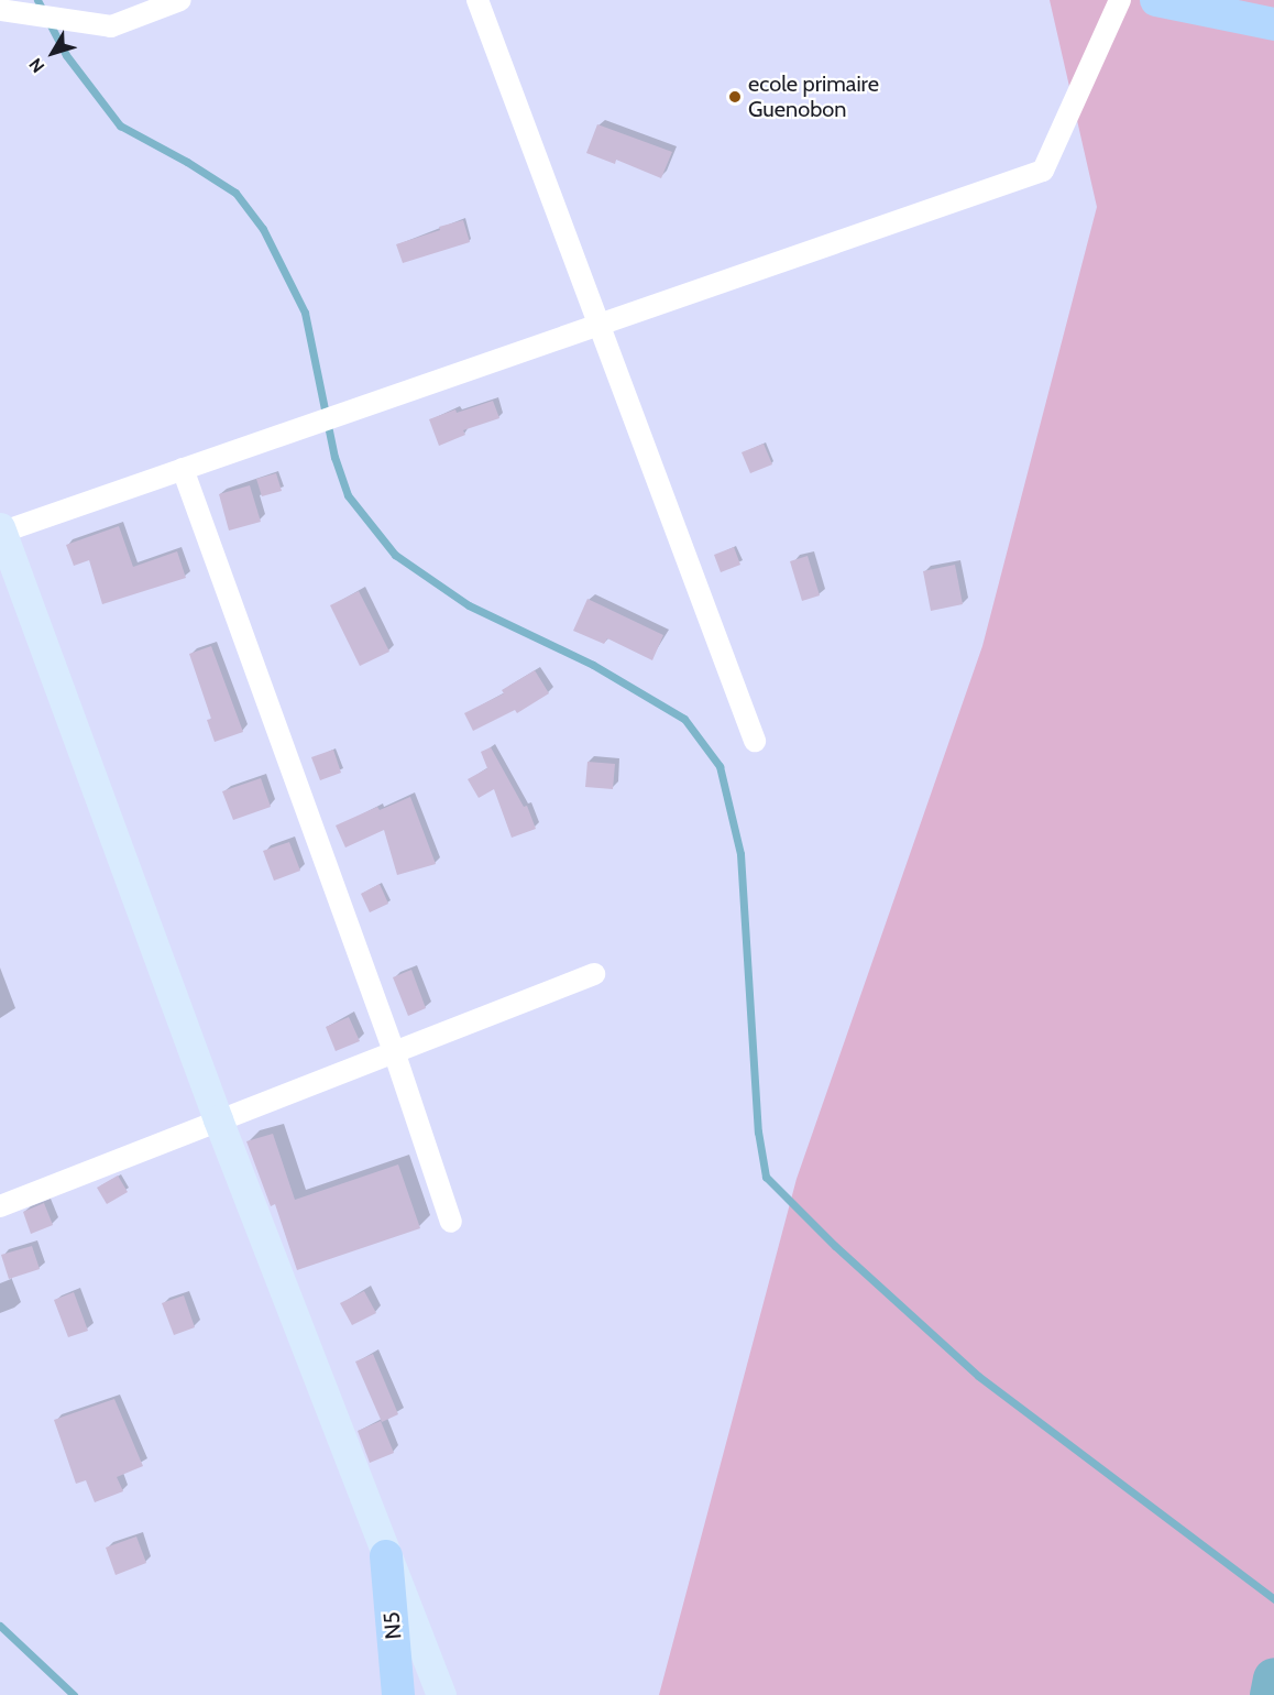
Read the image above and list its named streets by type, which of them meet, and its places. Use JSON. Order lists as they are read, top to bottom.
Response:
{
  "streets": {
    "main road": ["N5"]
  },
  "places": ["ecole primaire Guenobon"],
  "north": "bottom left"
}
